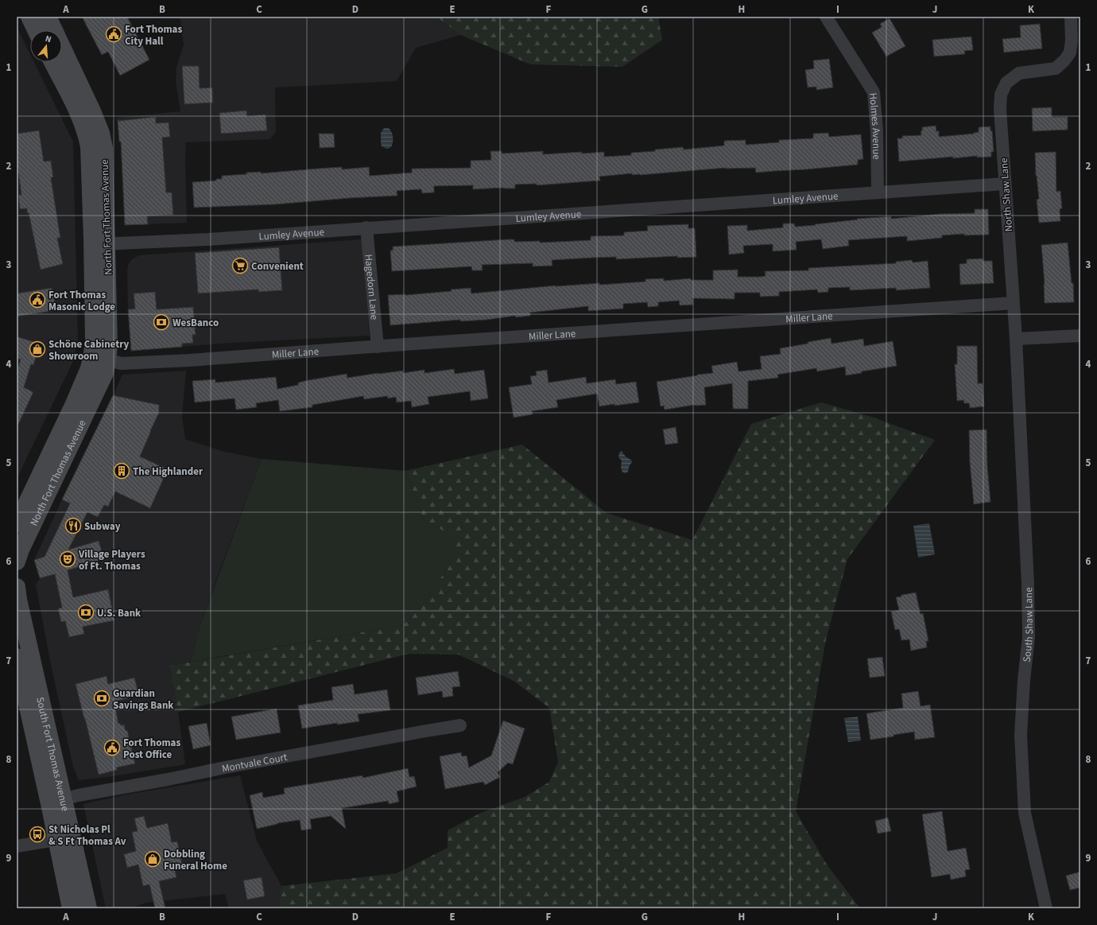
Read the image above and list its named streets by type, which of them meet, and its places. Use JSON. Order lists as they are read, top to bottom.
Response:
{
  "streets": {
    "main road": ["North Fort Thomas Avenue", "South Fort Thomas Avenue"],
    "street": [
      "Holmes Avenue",
      "North Shaw Lane",
      "Lumley Avenue",
      "Hagedorn Lane",
      "Miller Lane",
      "South Shaw Lane",
      "Montvale Court"
    ]
  },
  "crossings": [
    ["Holmes Avenue", "Lumley Avenue"],
    ["North Shaw Lane", "Lumley Avenue"],
    ["North Shaw Lane", "Miller Lane"],
    ["North Shaw Lane", "South Shaw Lane"],
    ["Lumley Avenue", "North Fort Thomas Avenue"],
    ["Lumley Avenue", "Hagedorn Lane"],
    ["North Fort Thomas Avenue", "Miller Lane"],
    ["Hagedorn Lane", "Miller Lane"],
    ["South Fort Thomas Avenue", "Montvale Court"]
  ],
  "places": {
    "public building": ["Fort Thomas City Hall", "Fort Thomas Masonic Lodge", "Fort Thomas Post Office"],
    "supermarket": ["Convenient"],
    "bank": ["WesBanco", "U.S. Bank", "Guardian Savings Bank"],
    "shop": ["Schöne Cabinetry Showroom", "Dobbling Funeral Home"],
    "building": ["The Highlander"],
    "restaurant": ["Subway"],
    "theatre": ["Village Players of Ft. Thomas"],
    "bus stop": ["St Nicholas Pl & S Ft Thomas Av"]
  },
  "north": "top",
  "grid": {
    "columns": [
      "A",
      "B",
      "C",
      "D",
      "E",
      "F",
      "G",
      "H",
      "I",
      "J",
      "K"
    ],
    "rows": [
      "1",
      "2",
      "3",
      "4",
      "5",
      "6",
      "7",
      "8",
      "9"
    ]
  }
}
